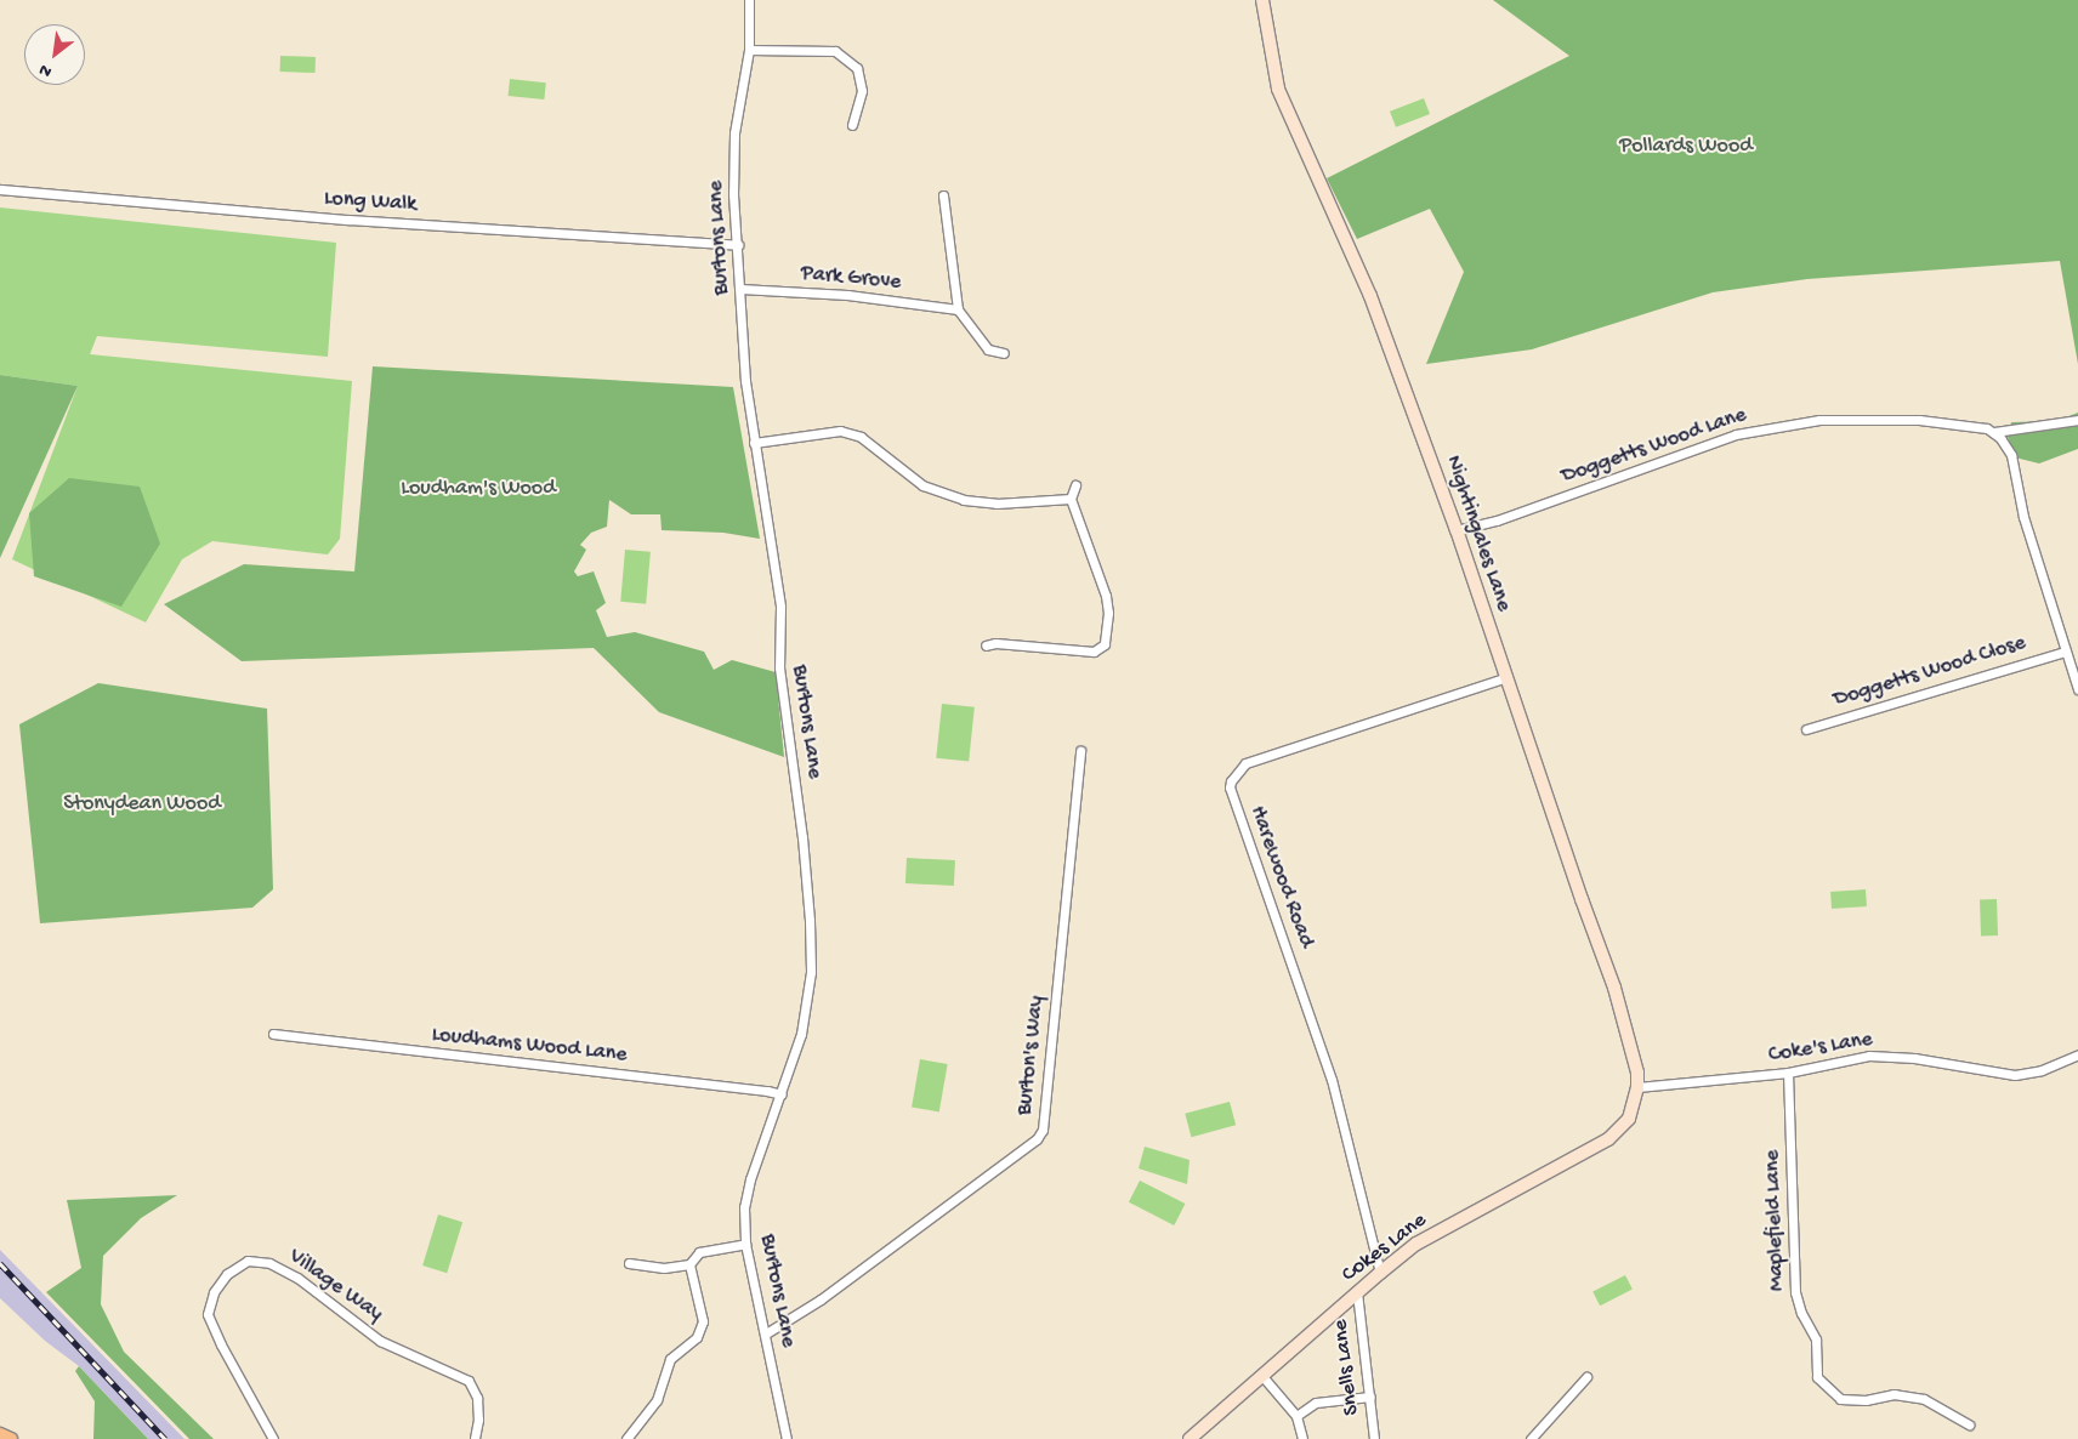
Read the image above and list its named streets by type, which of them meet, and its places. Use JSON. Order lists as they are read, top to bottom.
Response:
{
  "streets": {
    "main road": ["Nightingales Lane", "Cokes Lane"],
    "street": [
      "Long Walk",
      "Burtons Lane",
      "Park Grove",
      "Doggetts Wood Lane",
      "Doggetts Wood Close",
      "Harewood Road",
      "Loudhams Wood Lane",
      "Coke's Lane",
      "Burton's Way",
      "Maplefield Lane",
      "Village Way",
      "Snells Lane"
    ]
  },
  "crossings": [
    ["Long Walk", "Burtons Lane"],
    ["Burtons Lane", "Park Grove"],
    ["Burtons Lane", "Loudhams Wood Lane"],
    ["Burtons Lane", "Burton's Way"],
    ["Doggetts Wood Lane", "Nightingales Lane"],
    ["Nightingales Lane", "Harewood Road"],
    ["Nightingales Lane", "Coke's Lane"],
    ["Nightingales Lane", "Cokes Lane"],
    ["Harewood Road", "Cokes Lane"],
    ["Coke's Lane", "Maplefield Lane"],
    ["Coke's Lane", "Cokes Lane"],
    ["Cokes Lane", "Snells Lane"]
  ],
  "parks": ["Pollards Wood", "Loudham's Wood", "Stonydean Wood"],
  "north": "bottom left"
}
